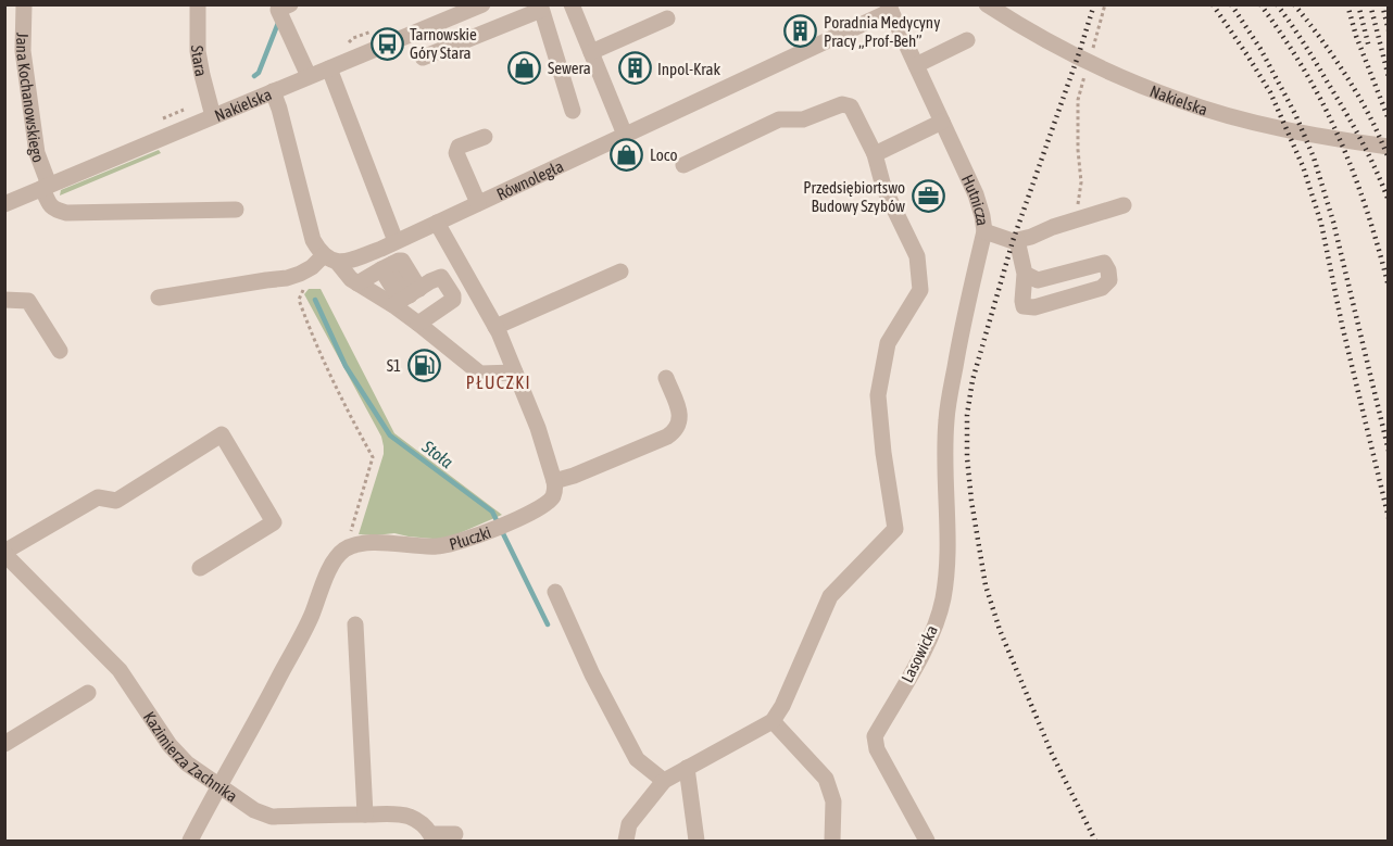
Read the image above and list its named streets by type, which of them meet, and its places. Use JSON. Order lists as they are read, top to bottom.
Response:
{
  "streets": {
    "street": [
      "Stara",
      "Jana Kochanowskiego",
      "Nakielska",
      "Równoległa",
      "Hutnicza",
      "Płuczki",
      "Lasowicka",
      "Kazimierza Zachnika"
    ]
  },
  "crossings": [
    ["Stara", "Nakielska"],
    ["Jana Kochanowskiego", "Nakielska"],
    ["Równoległa", "Hutnicza"],
    ["Hutnicza", "Lasowicka"]
  ],
  "districts": ["PŁUCZKI"],
  "water": ["Stoła"],
  "places": {
    "building": ["Poradnia Medycyny Pracy „Prof-Beh”", "Inpol-Krak"],
    "bus stop": ["Tarnowskie Góry Stara"],
    "shop": ["Sewera", "Loco"],
    "office": ["Przedsiębiortswo Budowy Szybów"],
    "fuel station": ["S1"]
  }
}
